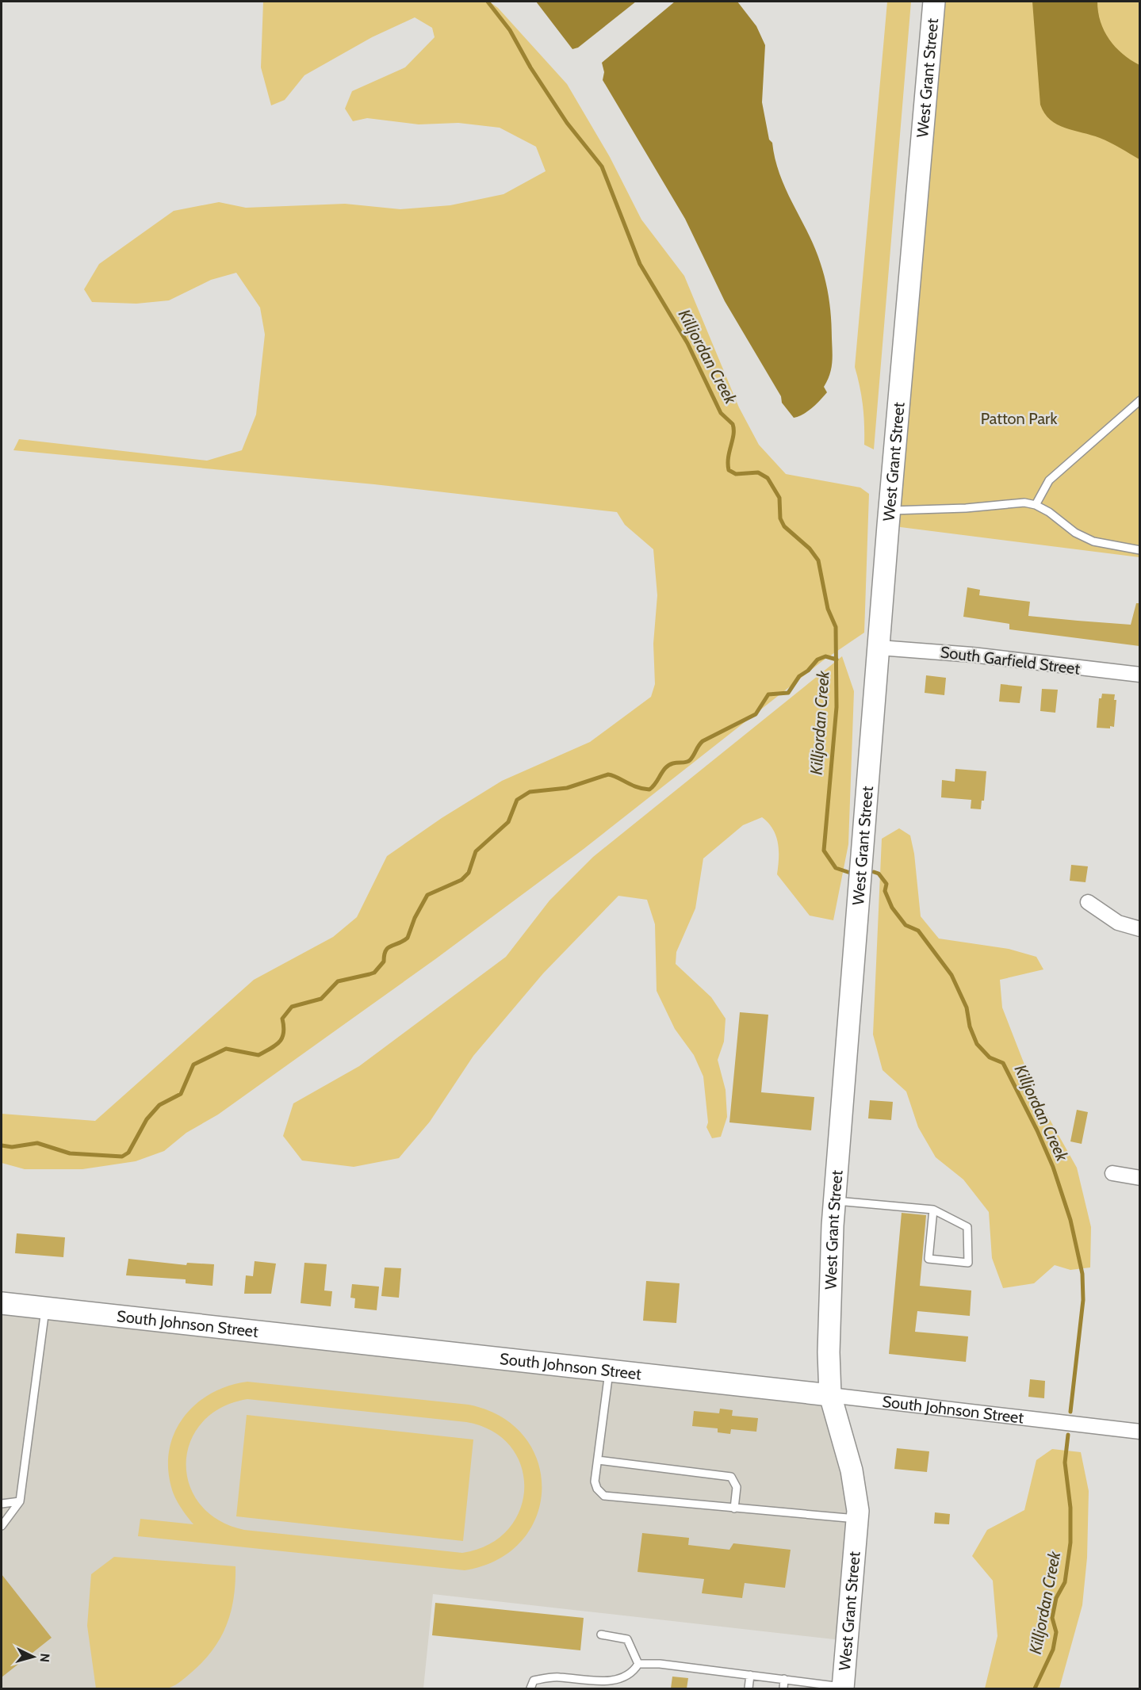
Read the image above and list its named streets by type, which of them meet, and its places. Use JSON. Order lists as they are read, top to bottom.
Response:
{
  "streets": {
    "main road": ["West Grant Street", "South Johnson Street"],
    "street": ["South Garfield Street"]
  },
  "crossings": [
    ["West Grant Street", "South Garfield Street"],
    ["West Grant Street", "South Johnson Street"]
  ],
  "water": ["Killjordan Creek"],
  "parks": ["Patton Park"],
  "north": "right"
}
